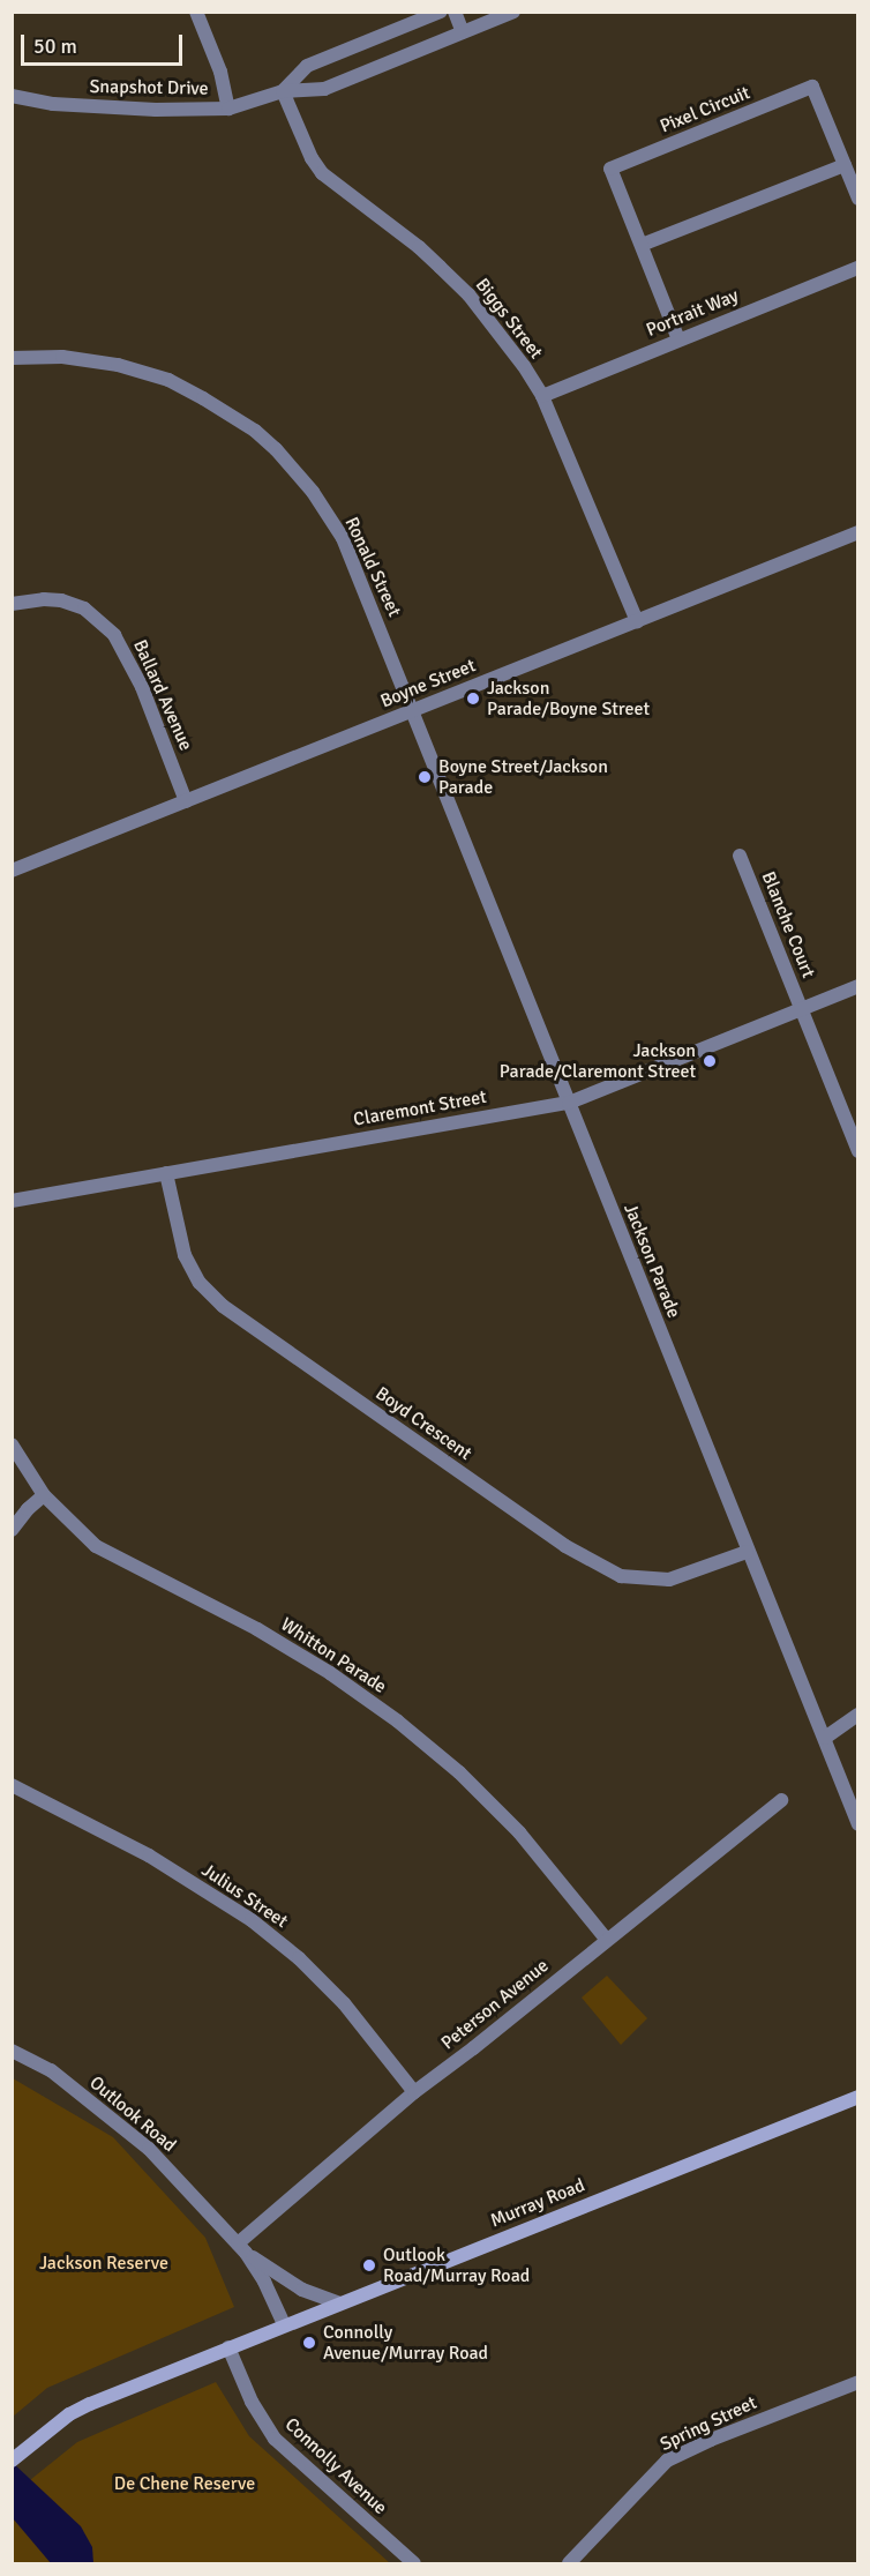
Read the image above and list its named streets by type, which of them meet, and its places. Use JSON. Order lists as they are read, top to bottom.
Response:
{
  "streets": {
    "main road": ["Murray Road"],
    "street": [
      "Snapshot Drive",
      "Pixel Circuit",
      "Portrait Way",
      "Biggs Street",
      "Ronald Street",
      "Boyne Street",
      "Ballard Avenue",
      "Blanche Court",
      "Claremont Street",
      "Jackson Parade",
      "Boyd Crescent",
      "Whitton Parade",
      "Julius Street",
      "Peterson Avenue",
      "Outlook Road",
      "Spring Street",
      "Connolly Avenue"
    ]
  },
  "crossings": [
    ["Snapshot Drive", "Biggs Street"],
    ["Pixel Circuit", "Portrait Way"],
    ["Portrait Way", "Biggs Street"],
    ["Biggs Street", "Boyne Street"],
    ["Ronald Street", "Boyne Street"],
    ["Ronald Street", "Jackson Parade"],
    ["Boyne Street", "Ballard Avenue"],
    ["Boyne Street", "Jackson Parade"],
    ["Blanche Court", "Claremont Street"],
    ["Claremont Street", "Jackson Parade"],
    ["Claremont Street", "Boyd Crescent"],
    ["Jackson Parade", "Boyd Crescent"],
    ["Whitton Parade", "Peterson Avenue"],
    ["Julius Street", "Peterson Avenue"],
    ["Peterson Avenue", "Outlook Road"],
    ["Outlook Road", "Murray Road"],
    ["Murray Road", "Connolly Avenue"]
  ],
  "parks": ["Jackson Reserve", "De Chene Reserve"],
  "places": [
    "Jackson Parade/Boyne Street",
    "Boyne Street/Jackson Parade",
    "Jackson Parade/Claremont Street",
    "Outlook Road/Murray Road",
    "Connolly Avenue/Murray Road"
  ],
  "scale_bar": "50 m"
}
